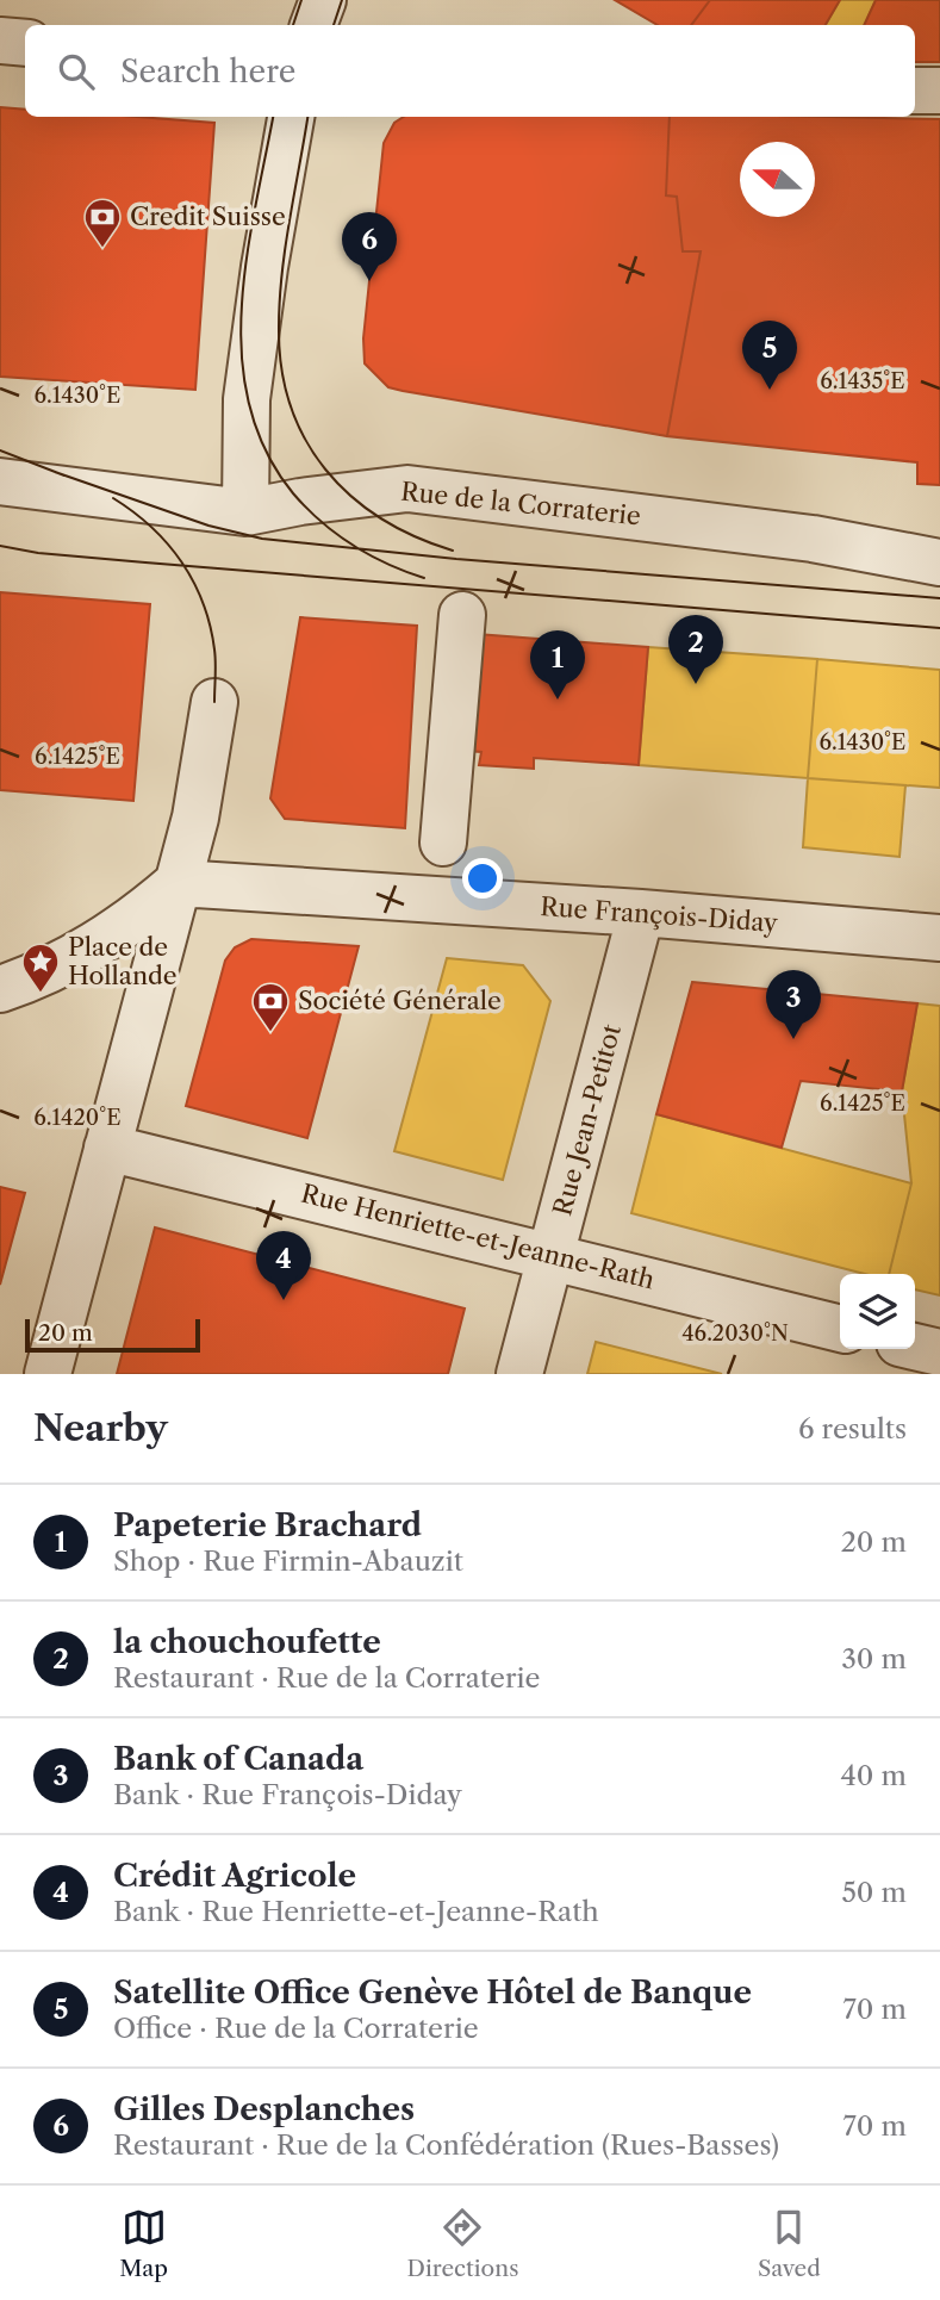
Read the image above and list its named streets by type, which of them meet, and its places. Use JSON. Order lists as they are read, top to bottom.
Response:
{
  "streets": {
    "street": [
      "Rue de la Corraterie",
      "Rue François-Diday",
      "Rue Jean-Petitot",
      "Rue Henriette-et-Jeanne-Rath"
    ]
  },
  "crossings": [
    ["Rue François-Diday", "Rue Jean-Petitot"],
    ["Rue Jean-Petitot", "Rue Henriette-et-Jeanne-Rath"]
  ],
  "places": {
    "bank": ["Credit Suisse", "Société Générale"],
    "place": ["Place de Hollande"]
  },
  "scale_bar": "20 m",
  "north": "left",
  "page": {
    "search": "Search here",
    "pins": [
      "6",
      "5",
      "2",
      "1",
      "3",
      "4"
    ],
    "scale": "20 m",
    "heading": ["Nearby", "6 results"],
    "list": [
      {
        "mark": "1",
        "name": "Papeterie Brachard",
        "note": "Shop · Rue Firmin-Abauzit",
        "value": "20 m"
      },
      {
        "mark": "2",
        "name": "la chouchoufette",
        "note": "Restaurant · Rue de la Corraterie",
        "value": "30 m"
      },
      {
        "mark": "3",
        "name": "Bank of Canada",
        "note": "Bank · Rue François-Diday",
        "value": "40 m"
      },
      {
        "mark": "4",
        "name": "Crédit Agricole",
        "note": "Bank · Rue Henriette-et-Jeanne-Rath",
        "value": "50 m"
      },
      {
        "mark": "5",
        "name": "Satellite Office Genève Hôtel de Banque",
        "note": "Office · Rue de la Corraterie",
        "value": "70 m"
      },
      {
        "mark": "6",
        "name": "Gilles Desplanches",
        "note": "Restaurant · Rue de la Confédération (Rues-Basses)",
        "value": "70 m"
      }
    ],
    "nav": ["Map", "Directions", "Saved"]
  },
  "coordinates": [
    "6.1435°E",
    "6.1430°E",
    "6.1425°E",
    "6.1420°E",
    "46.2030°N"
  ]
}
